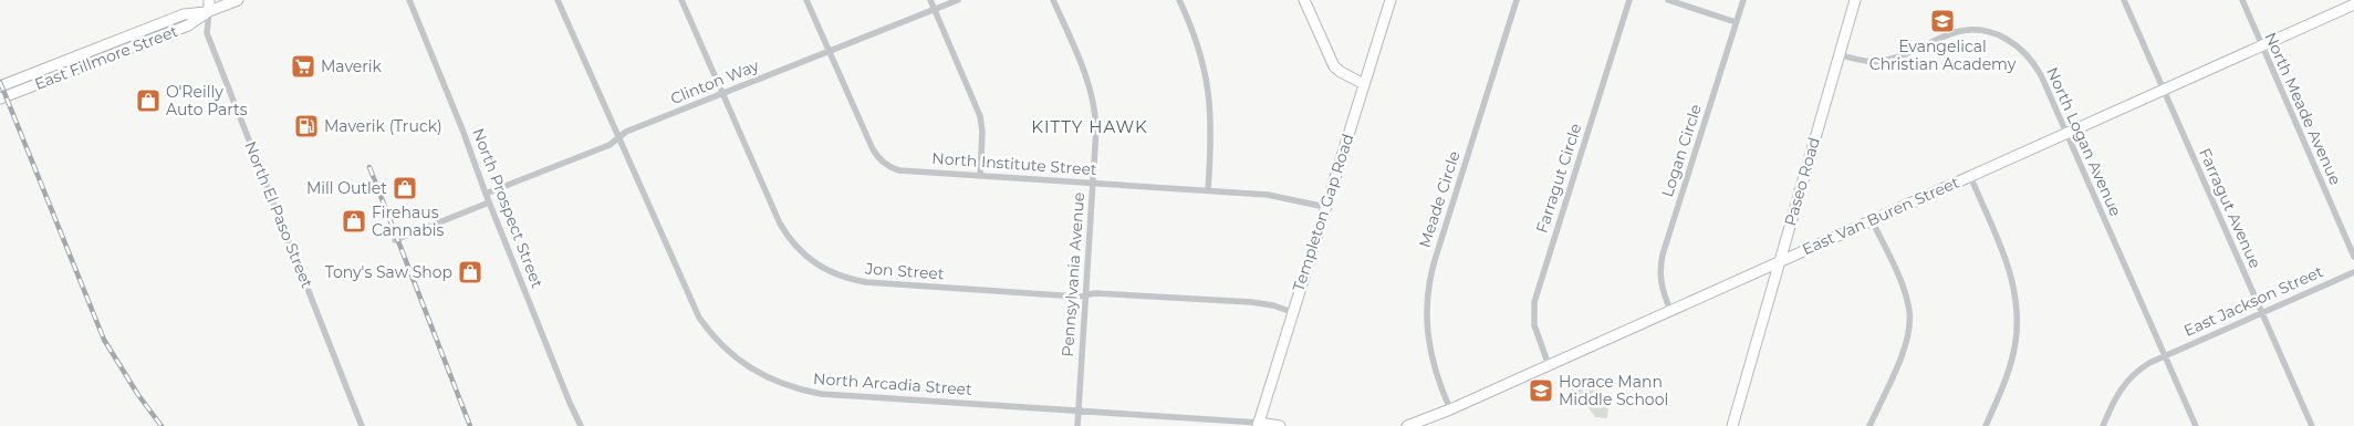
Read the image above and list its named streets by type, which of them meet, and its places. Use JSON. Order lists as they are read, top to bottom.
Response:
{
  "streets": {
    "street": [
      "East Fillmore Street",
      "Clinton Way",
      "North Meade Avenue",
      "North Logan Avenue",
      "Logan Circle",
      "North Institute Street",
      "Farragut Circle",
      "Paseo Road",
      "Meade Circle",
      "North Prospect Street",
      "Farragut Avenue",
      "Templeton Gap Road",
      "North El Paso Street",
      "East Van Buren Street",
      "Jon Street",
      "Pennsylvania Avenue",
      "East Jackson Street",
      "North Arcadia Street"
    ]
  },
  "crossings": [
    ["East Fillmore Street", "North El Paso Street"],
    ["Clinton Way", "North Institute Street"],
    ["Clinton Way", "North Prospect Street"],
    ["Clinton Way", "Jon Street"],
    ["Clinton Way", "North Arcadia Street"],
    ["North Meade Avenue", "East Van Buren Street"],
    ["North Logan Avenue", "Paseo Road"],
    ["North Logan Avenue", "East Van Buren Street"],
    ["North Logan Avenue", "East Jackson Street"],
    ["Logan Circle", "East Van Buren Street"],
    ["North Institute Street", "Templeton Gap Road"],
    ["North Institute Street", "Pennsylvania Avenue"],
    ["Farragut Circle", "East Van Buren Street"],
    ["Paseo Road", "East Van Buren Street"],
    ["Meade Circle", "East Van Buren Street"],
    ["Farragut Avenue", "East Van Buren Street"],
    ["Farragut Avenue", "East Jackson Street"],
    ["Templeton Gap Road", "Jon Street"],
    ["Templeton Gap Road", "North Arcadia Street"],
    ["Jon Street", "Pennsylvania Avenue"],
    ["Pennsylvania Avenue", "North Arcadia Street"]
  ],
  "districts": ["KITTY HAWK"],
  "places": {
    "school or university": ["Evangelical Christian Academy", "Horace Mann Middle School"],
    "supermarket": ["Maverik"],
    "shop": [
      "O'Reilly Auto Parts",
      "Mill Outlet",
      "Firehaus Cannabis",
      "Tony's Saw Shop"
    ],
    "fuel station": ["Maverik (Truck)"]
  }
}
